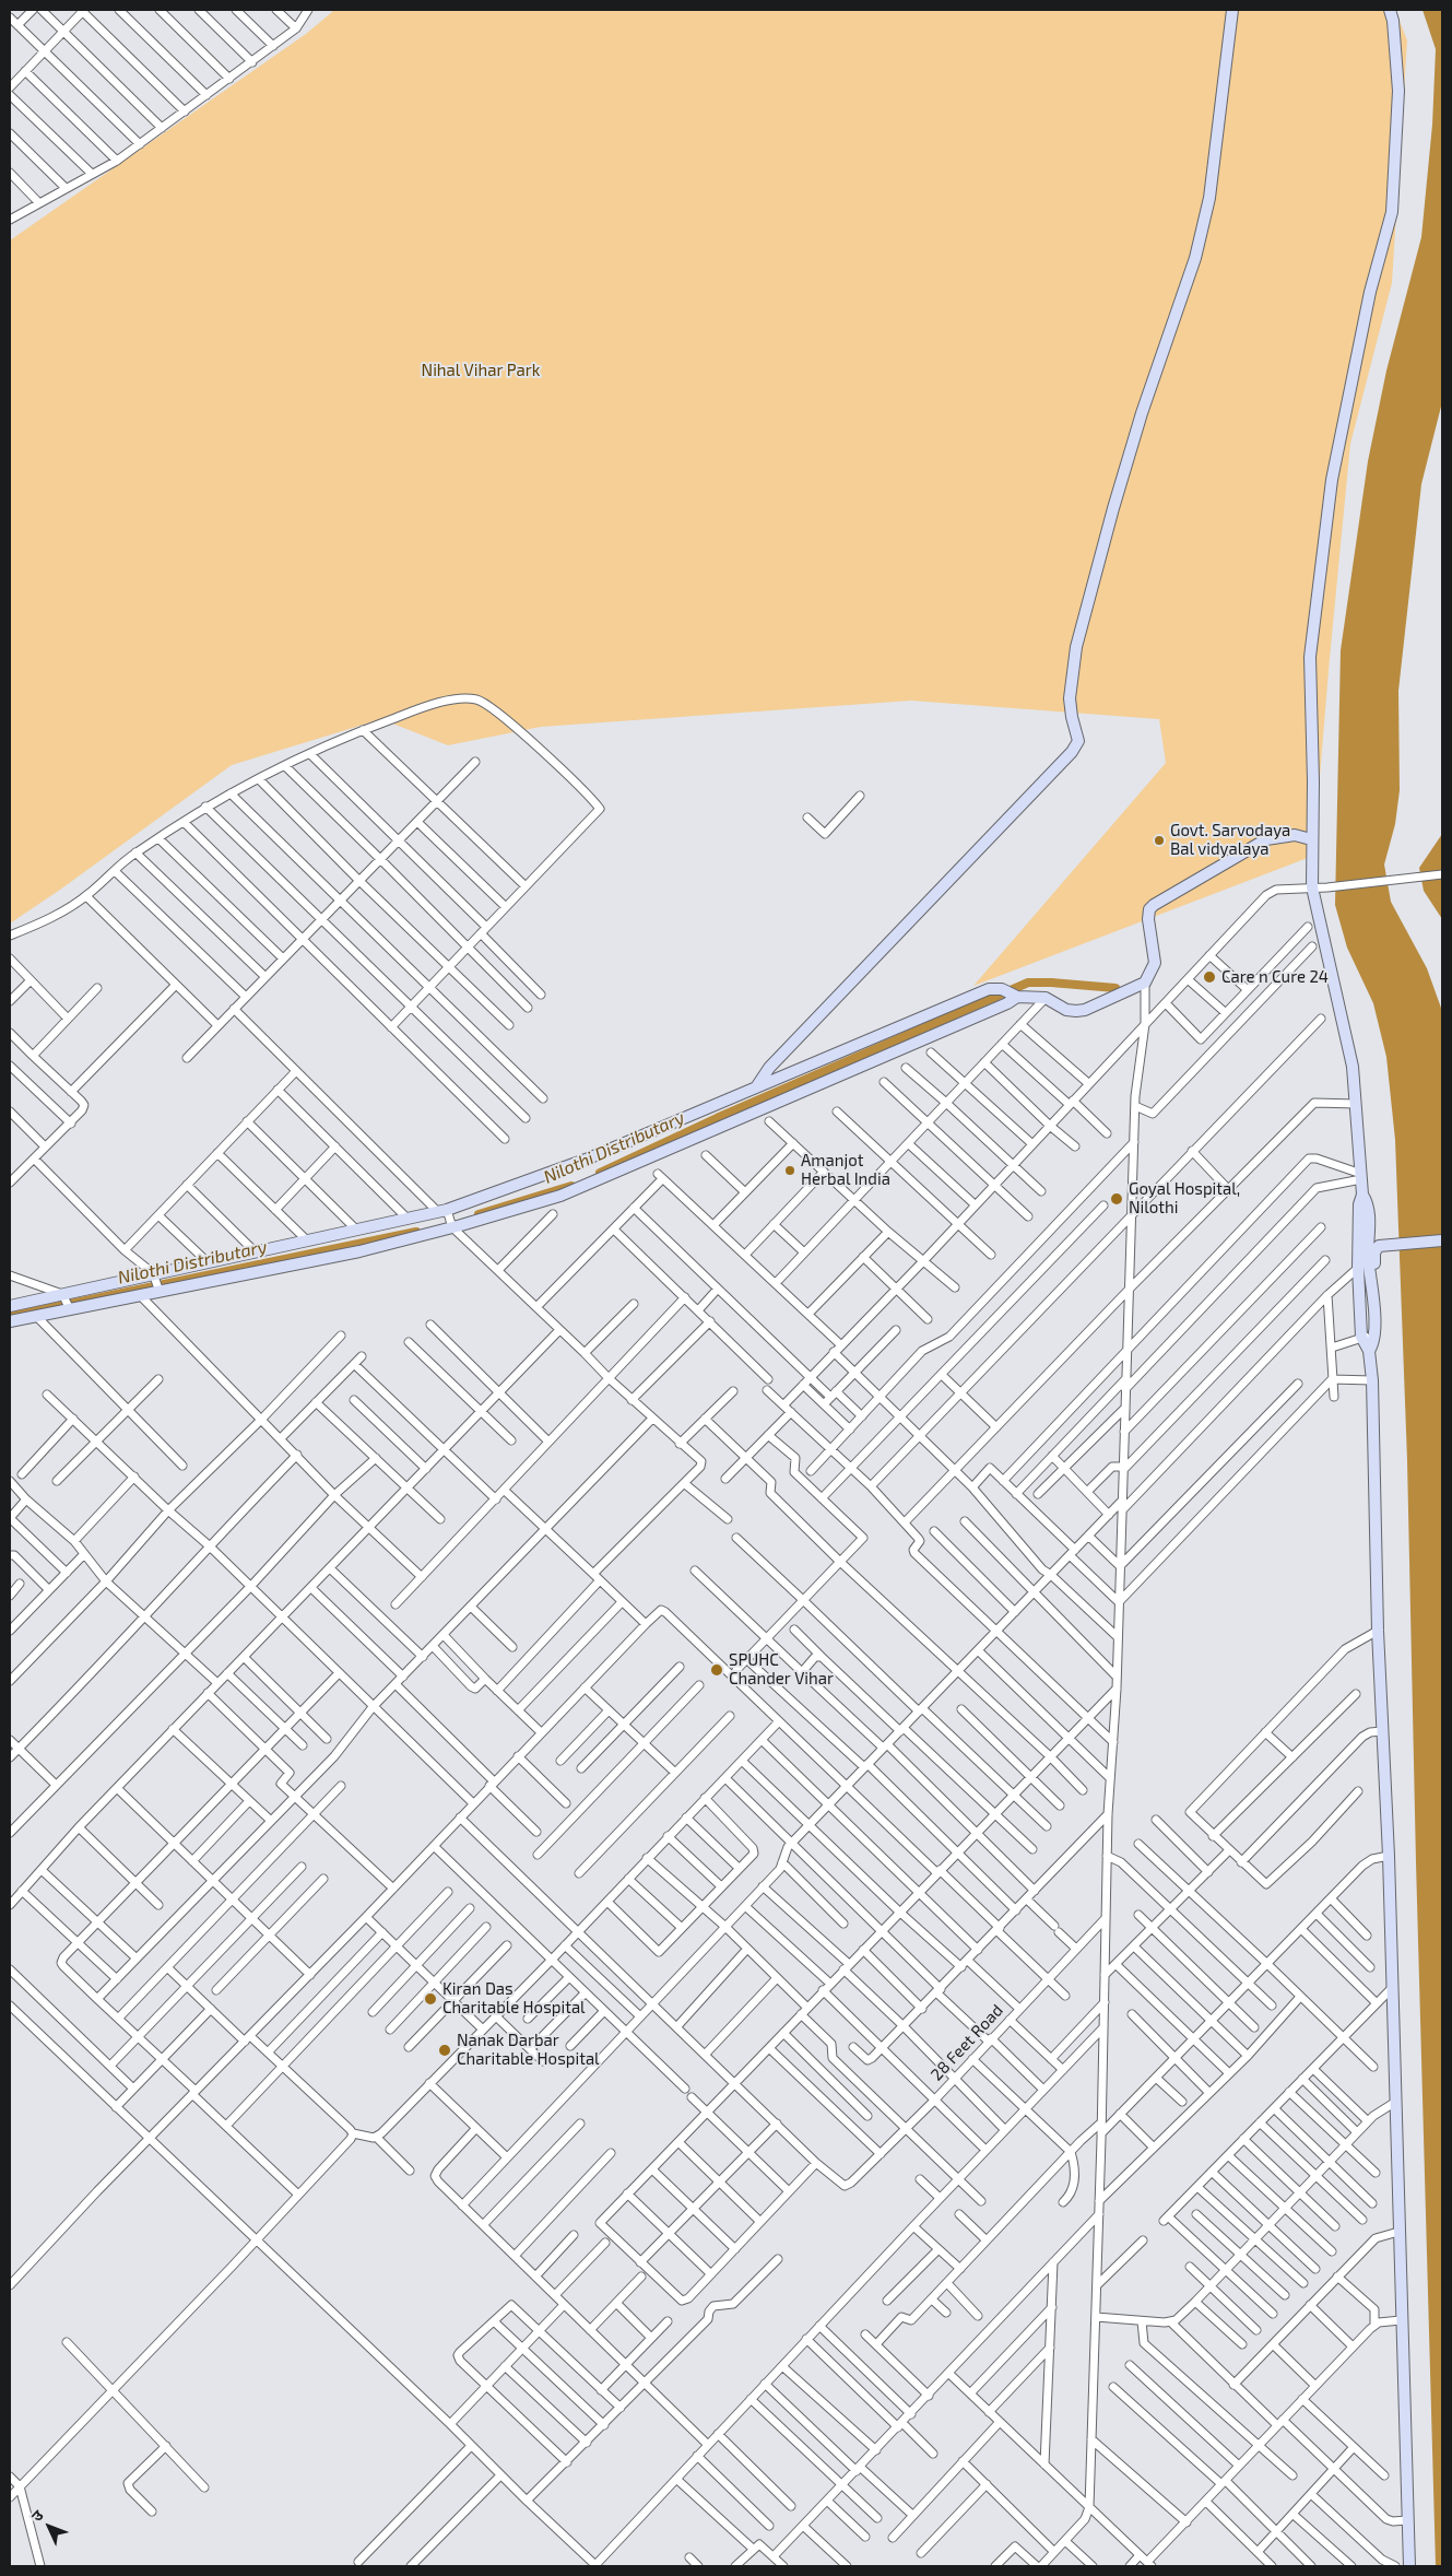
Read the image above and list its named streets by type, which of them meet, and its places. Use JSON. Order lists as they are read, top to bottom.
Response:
{
  "streets": {
    "street": ["28 Feet Road"]
  },
  "water": ["Nilothi Distributary"],
  "parks": ["Nihal Vihar Park"],
  "places": [
    "Govt. Sarvodaya Bal vidyalaya",
    "Care n Cure 24",
    "Amanjot Herbal India",
    "Goyal Hospital, Nilothi",
    "SPUHC Chander Vihar",
    "Kiran Das Charitable Hospital",
    "Nanak Darbar Charitable Hospital"
  ],
  "north": "top left"
}
